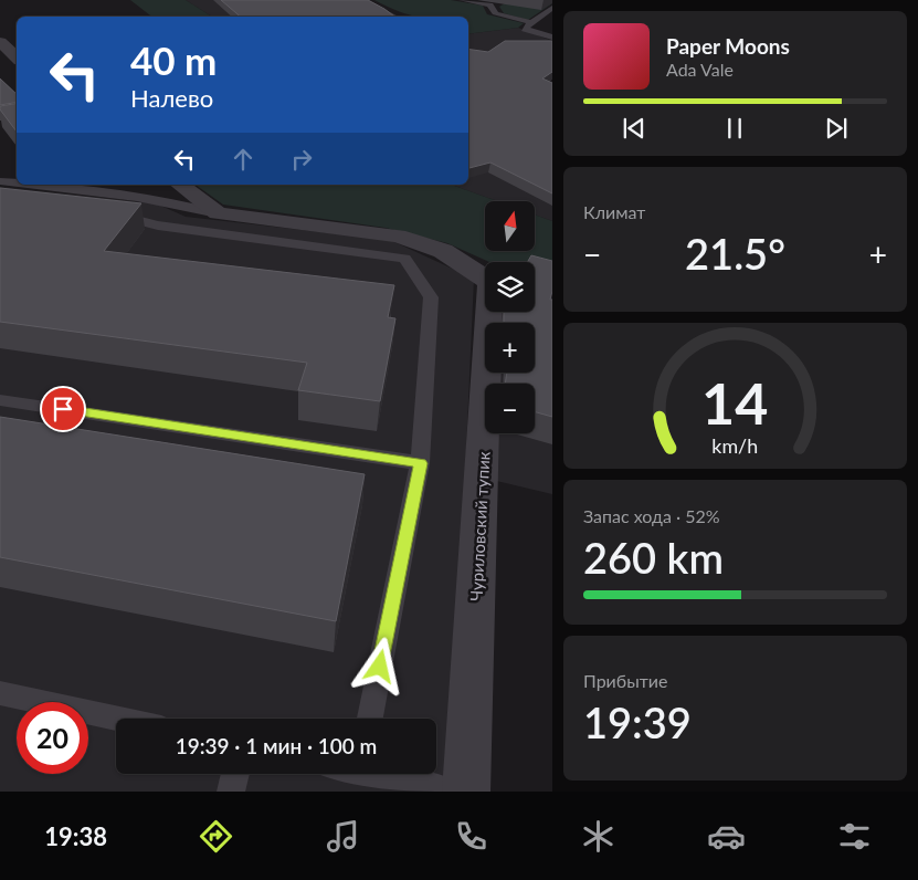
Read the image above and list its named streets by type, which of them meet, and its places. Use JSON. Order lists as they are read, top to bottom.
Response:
{
  "streets": {
    "street": ["Чуриловский тупик"]
  },
  "north": "top",
  "page": {
    "turn": ["40 m", "Налево"],
    "song": ["Paper Moons", "Ada Vale"],
    "tile": [
      "Климат",
      ["Запас хода · 52%", "260 km"],
      ["Прибытие", "19:39"]
    ],
    "map_buttons": ["+", "−"],
    "heat": ["−", "21.5°", "+"],
    "limit": "20",
    "trip": "19:39 · 1 мин · 100 m",
    "tabs": "19:38",
    "gauge": ["14", "km/h"]
  }
}
